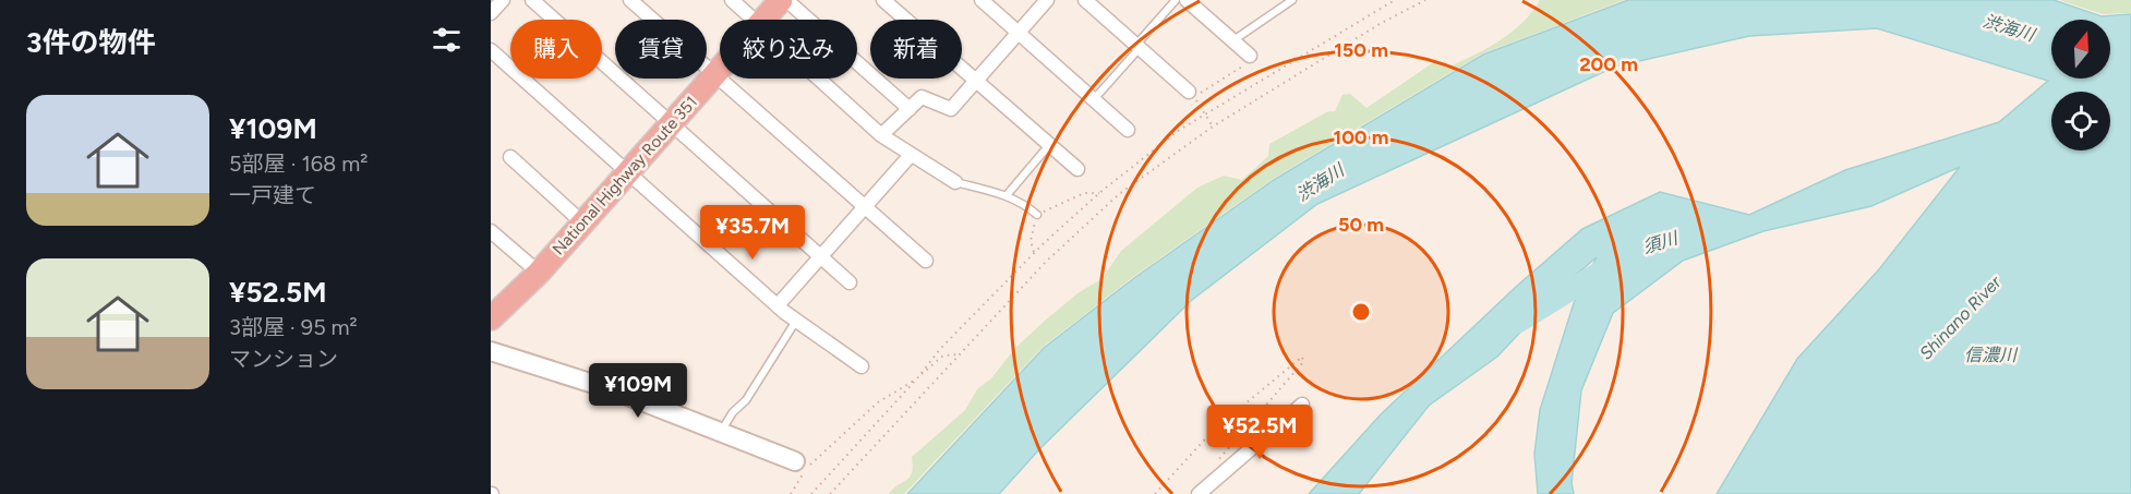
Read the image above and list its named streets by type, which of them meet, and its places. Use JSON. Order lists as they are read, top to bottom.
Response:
{
  "streets": {
    "highway": ["National Highway Route 351"]
  },
  "water": [
    "渋海川",
    "須川",
    "Shinano River",
    "信濃川"
  ],
  "north": "top",
  "page": {
    "heading": "3件の物件",
    "chip": [
      "購入",
      "賃貸",
      "絞り込み",
      "新着"
    ],
    "list": [
      {
        "name": "¥109M",
        "note": "5部屋 · 168 m² · 一戸建て"
      },
      {
        "name": "¥52.5M",
        "note": "3部屋 · 95 m² · マンション"
      }
    ],
    "price": ["¥35.7M", "¥109M", "¥52.5M"]
  },
  "rings": [
    "150 m",
    "200 m",
    "100 m",
    "50 m"
  ]
}
